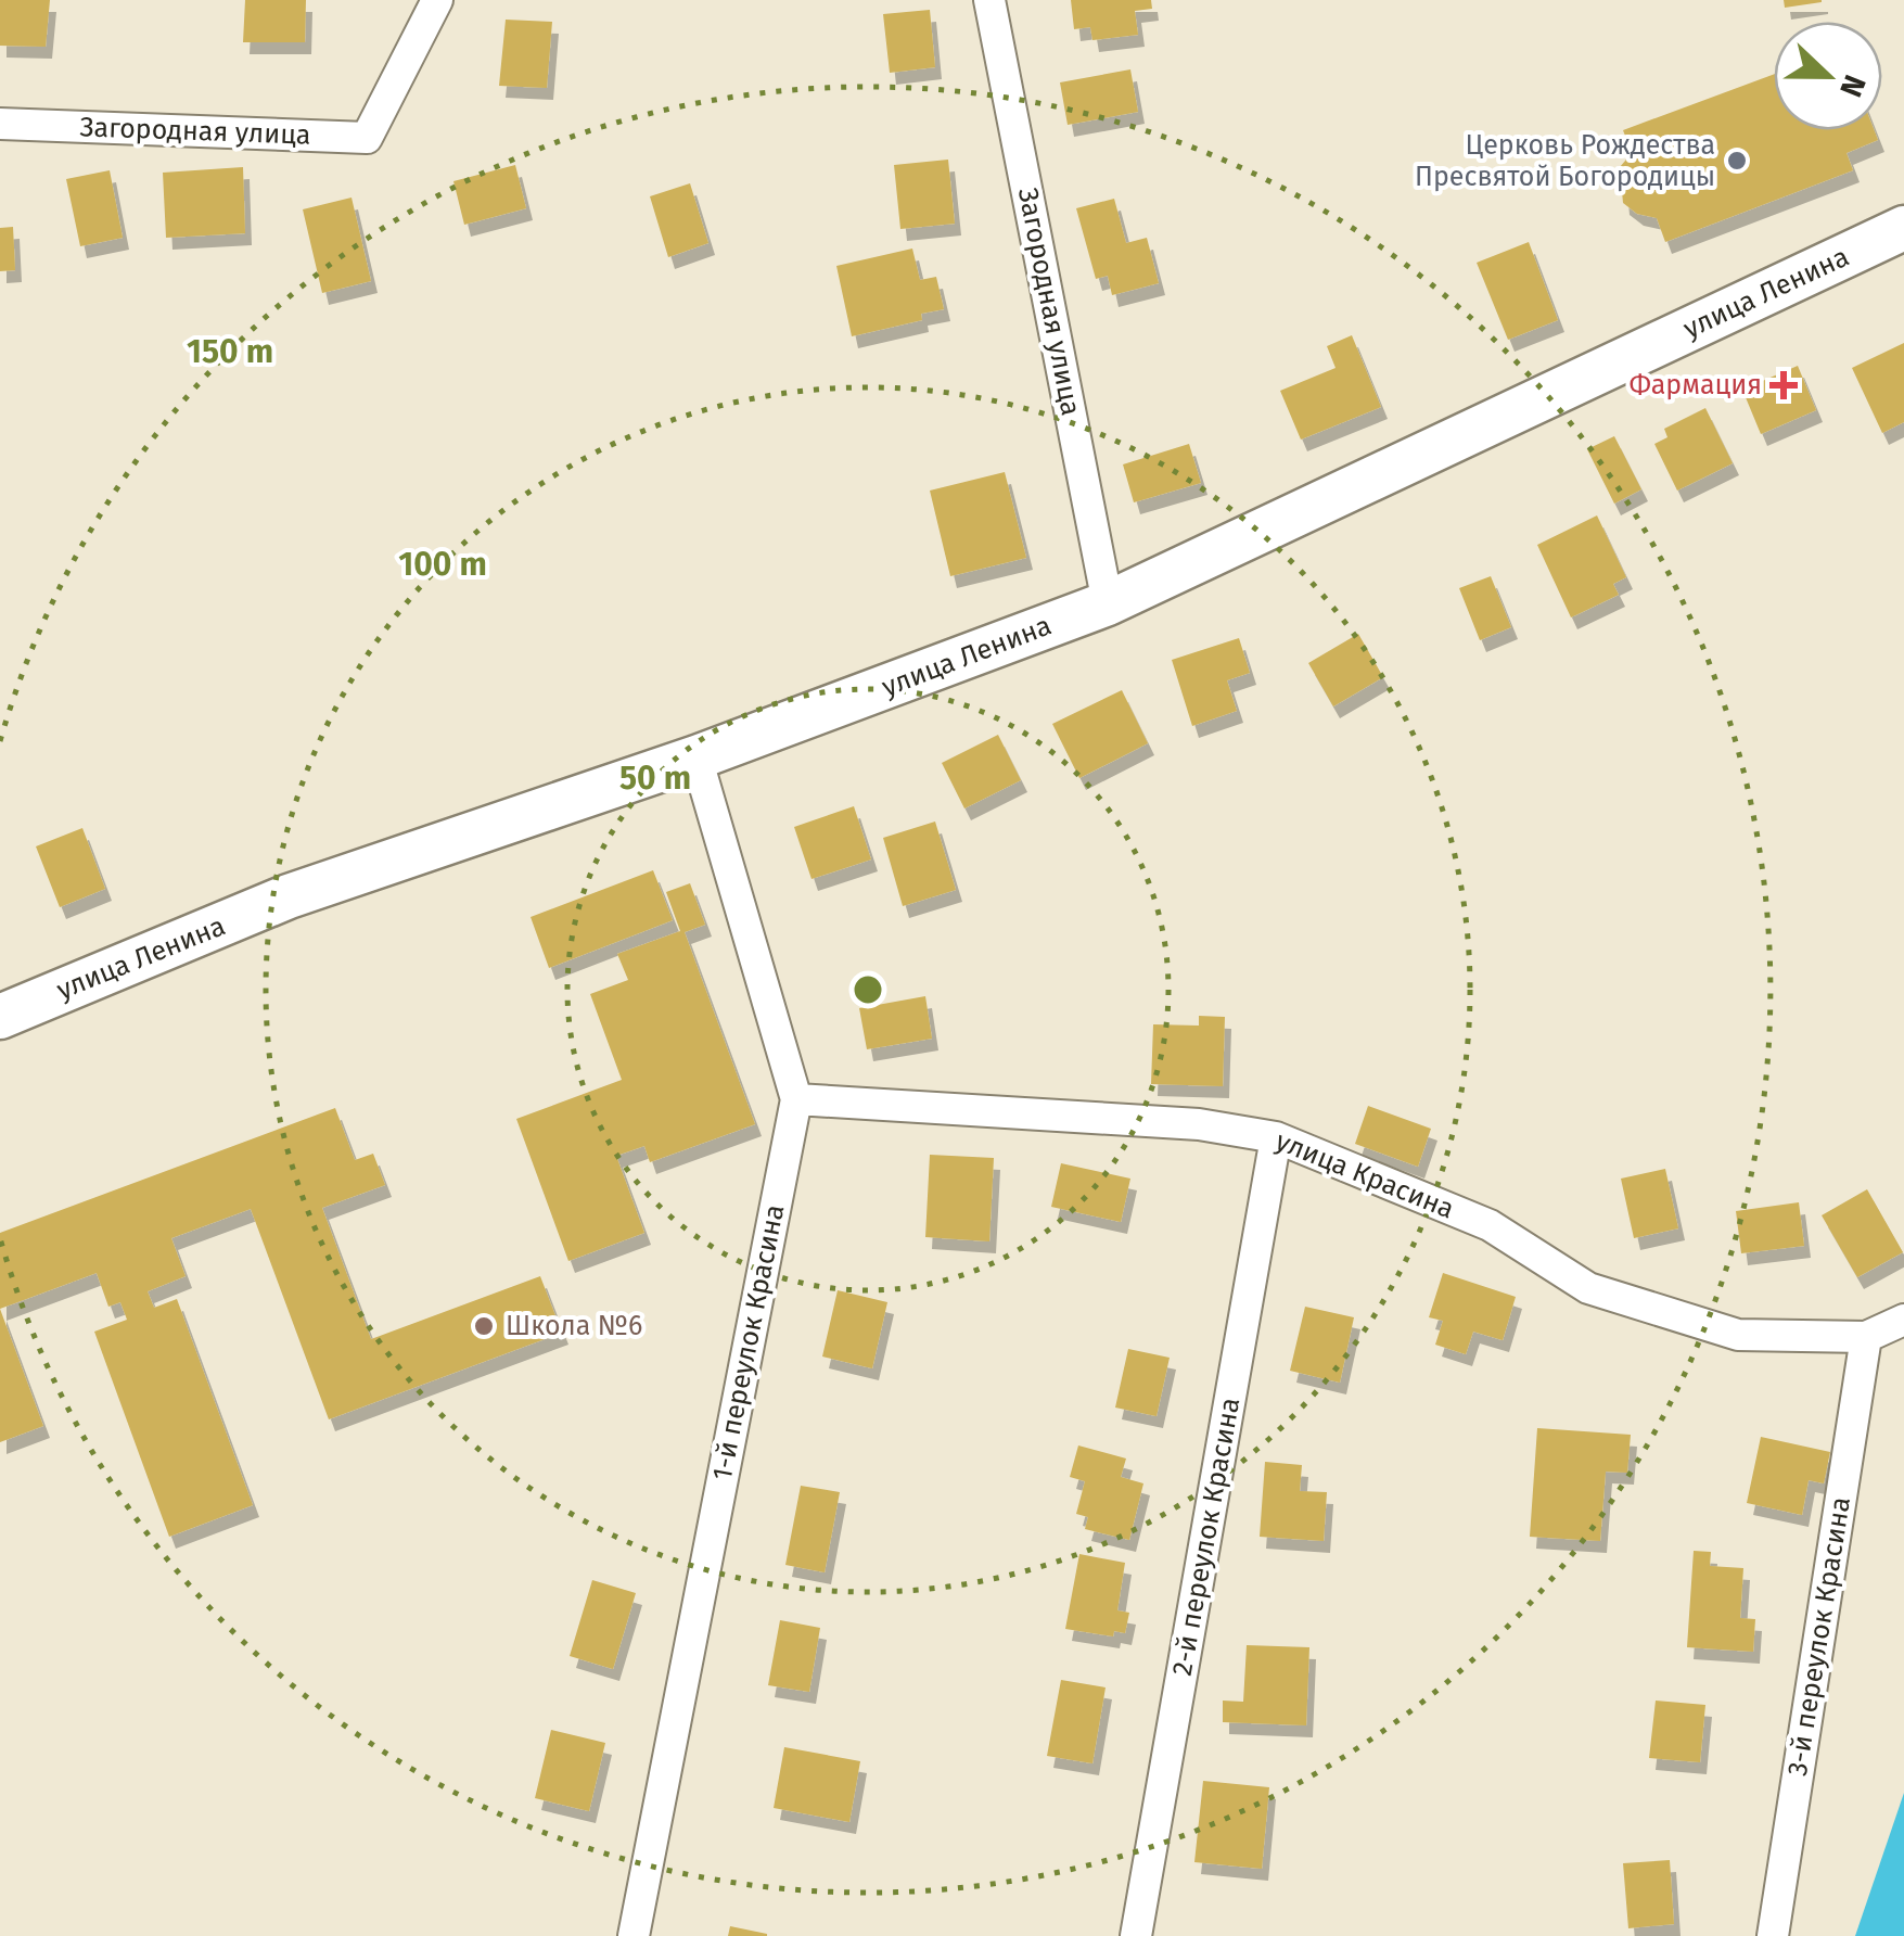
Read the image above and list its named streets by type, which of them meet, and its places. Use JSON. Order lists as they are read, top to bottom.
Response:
{
  "streets": {
    "main road": ["улица Ленина"],
    "street": [
      "Загородная улица",
      "улица Красина",
      "1-й переулок Красина",
      "2-й переулок Красина",
      "3-й переулок Красина"
    ]
  },
  "crossings": [
    ["Загородная улица", "улица Ленина"],
    ["улица Ленина", "1-й переулок Красина"],
    ["улица Красина", "1-й переулок Красина"],
    ["улица Красина", "2-й переулок Красина"],
    ["улица Красина", "3-й переулок Красина"]
  ],
  "places": {
    "other": ["Церковь Рождества Пресвятой Богородицы", "Школа №6"],
    "health": ["Фармация"]
  },
  "north": "right",
  "rings": ["150 m", "100 m", "50 m"]
}
